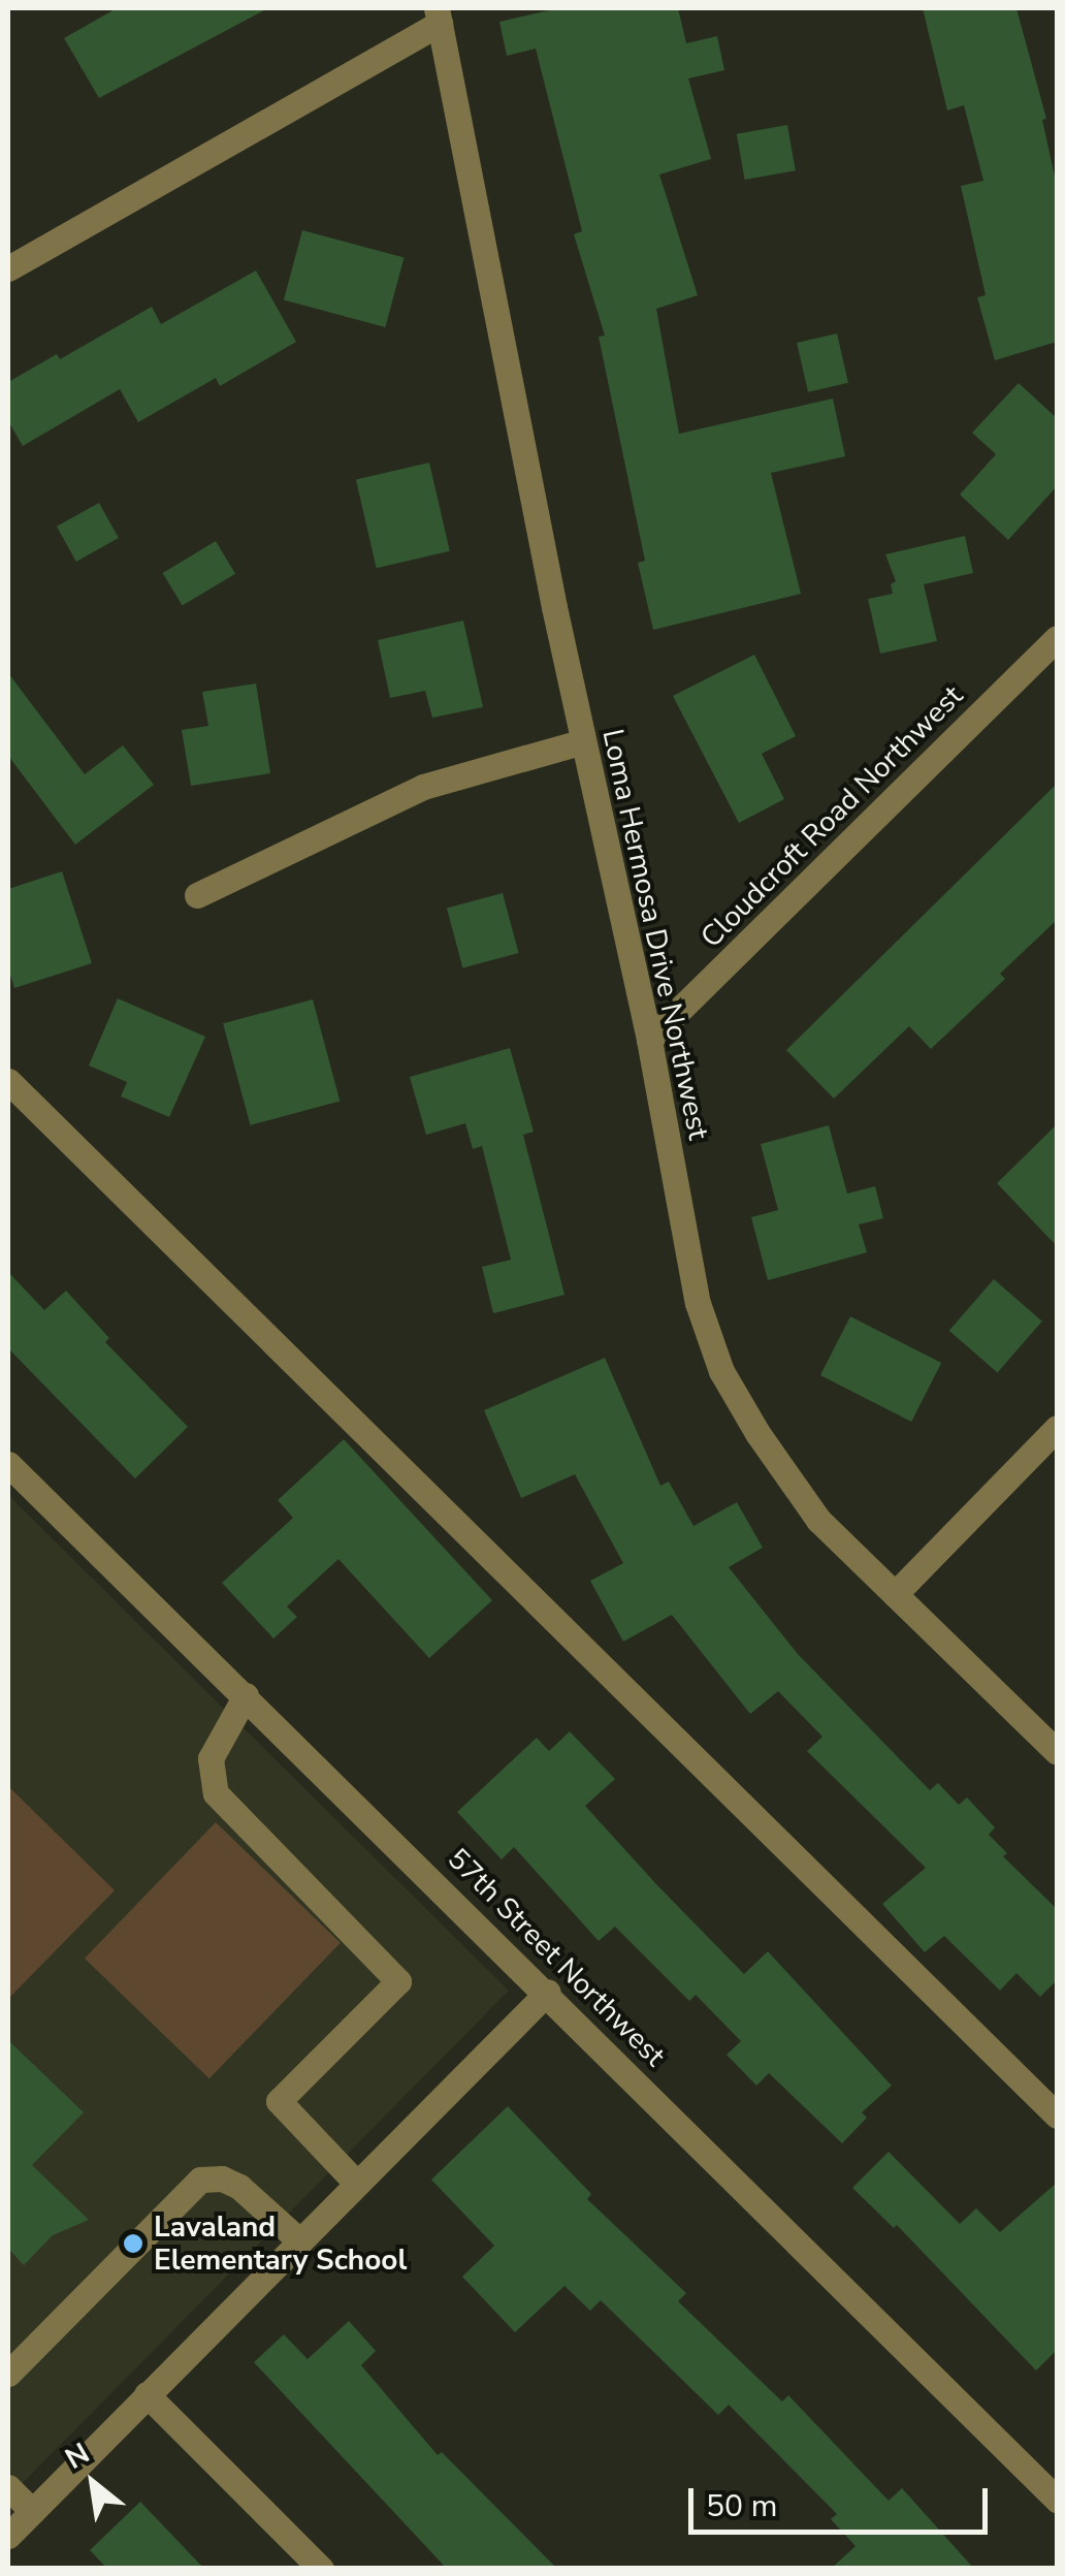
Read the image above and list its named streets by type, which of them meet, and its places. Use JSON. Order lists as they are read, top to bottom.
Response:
{
  "streets": {
    "street": ["Cloudcroft Road Northwest", "Loma Hermosa Drive Northwest", "57th Street Northwest"]
  },
  "crossings": [
    ["Cloudcroft Road Northwest", "Loma Hermosa Drive Northwest"]
  ],
  "places": ["Lavaland Elementary School"],
  "scale_bar": "50 m",
  "north": "top left"
}
